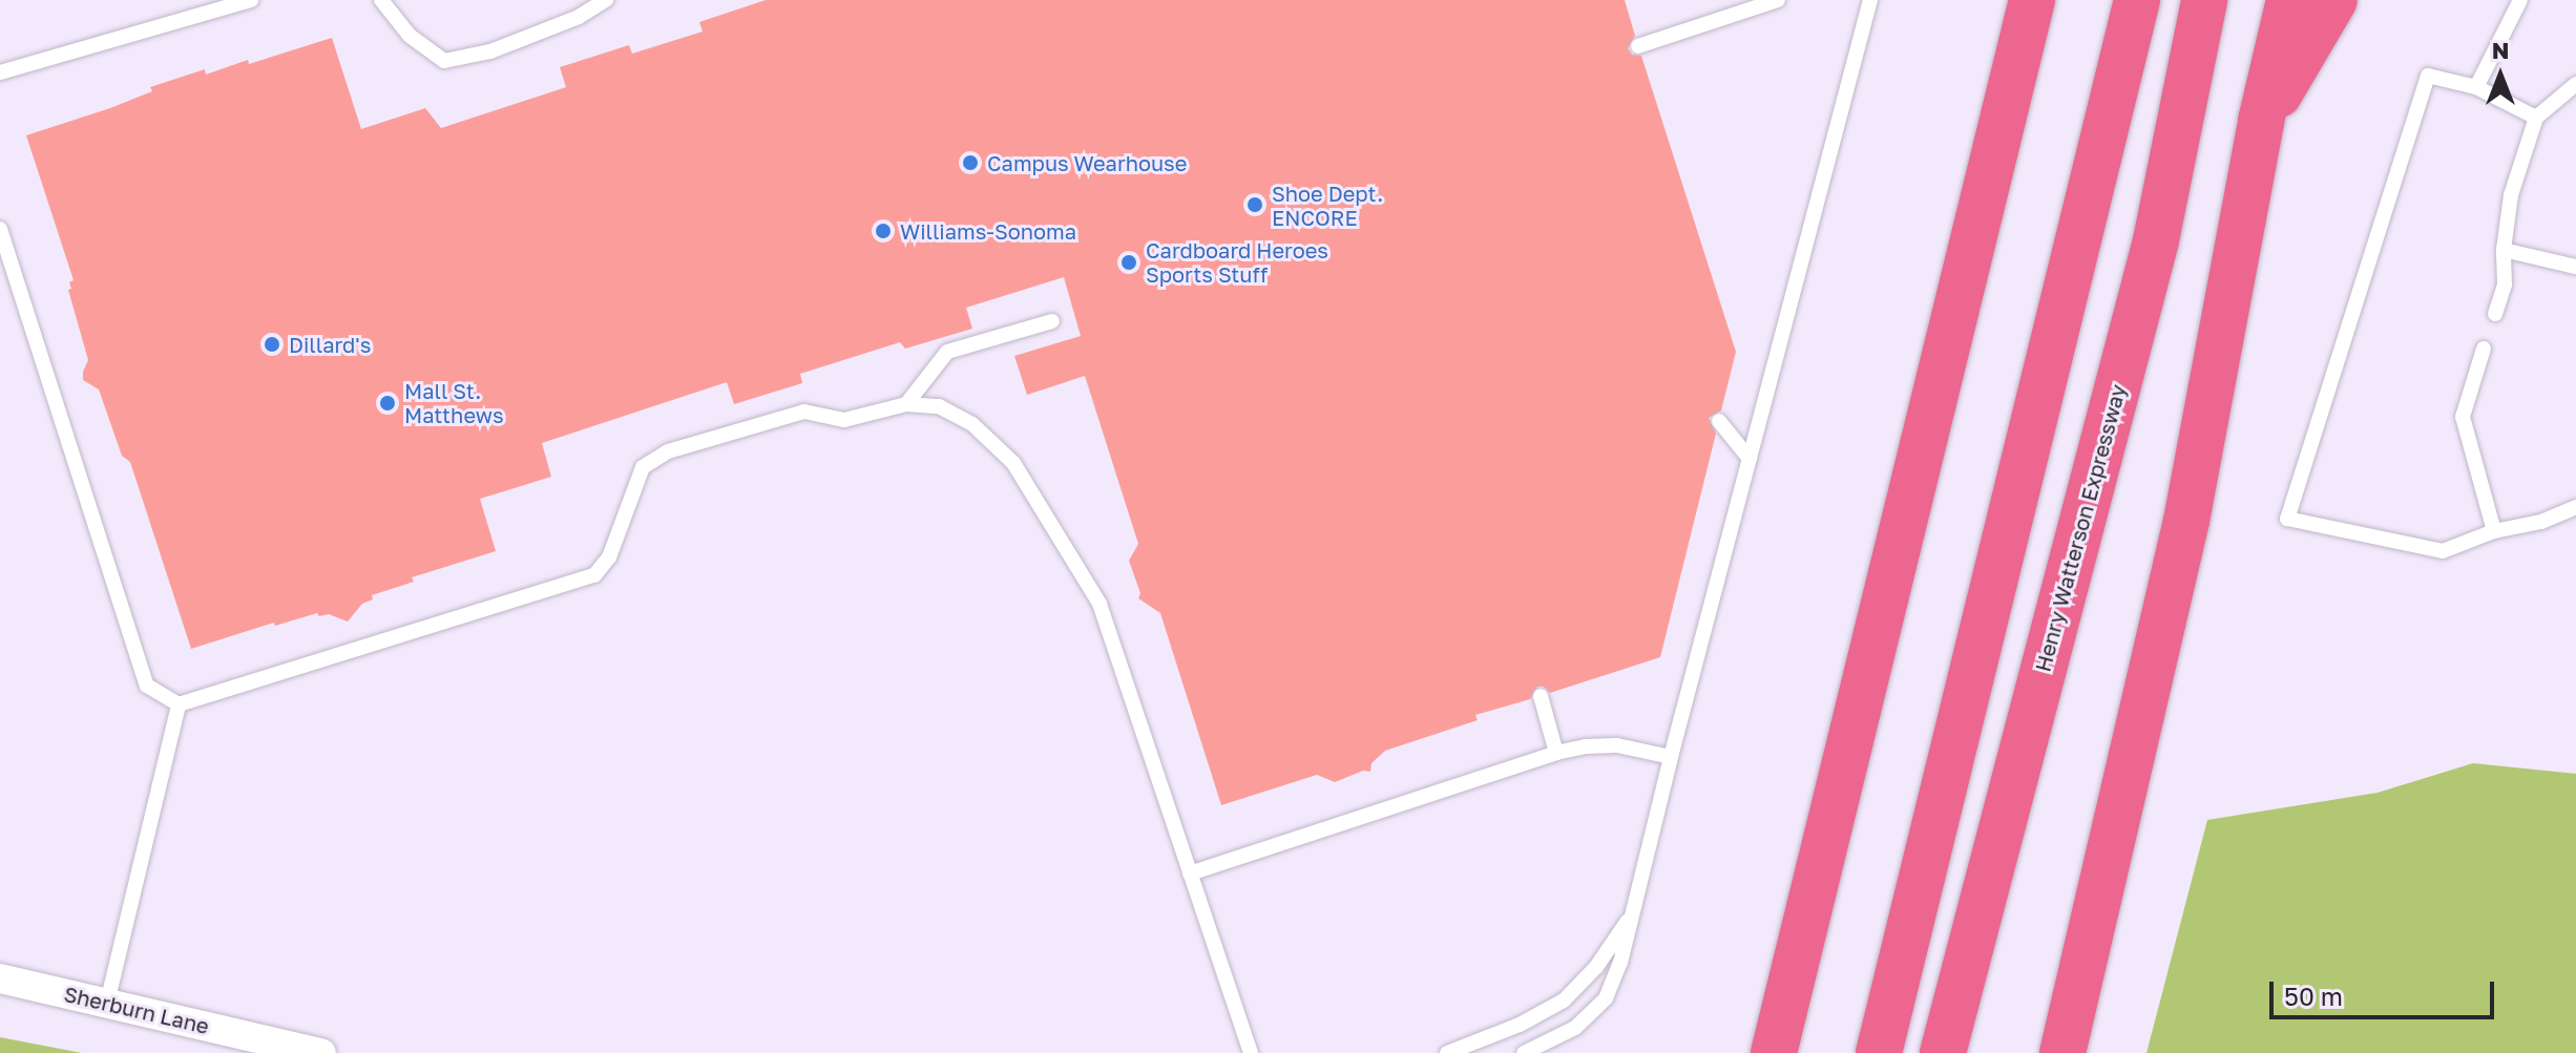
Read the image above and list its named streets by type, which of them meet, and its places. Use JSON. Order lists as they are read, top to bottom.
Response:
{
  "streets": {
    "highway": ["Henry Watterson Expressway"],
    "street": ["Sherburn Lane"]
  },
  "places": [
    "Campus Wearhouse",
    "Shoe Dept. ENCORE",
    "Williams-Sonoma",
    "Cardboard Heroes Sports Stuff",
    "Dillard's",
    "Mall St. Matthews"
  ],
  "scale_bar": "50 m",
  "north": "top"
}
